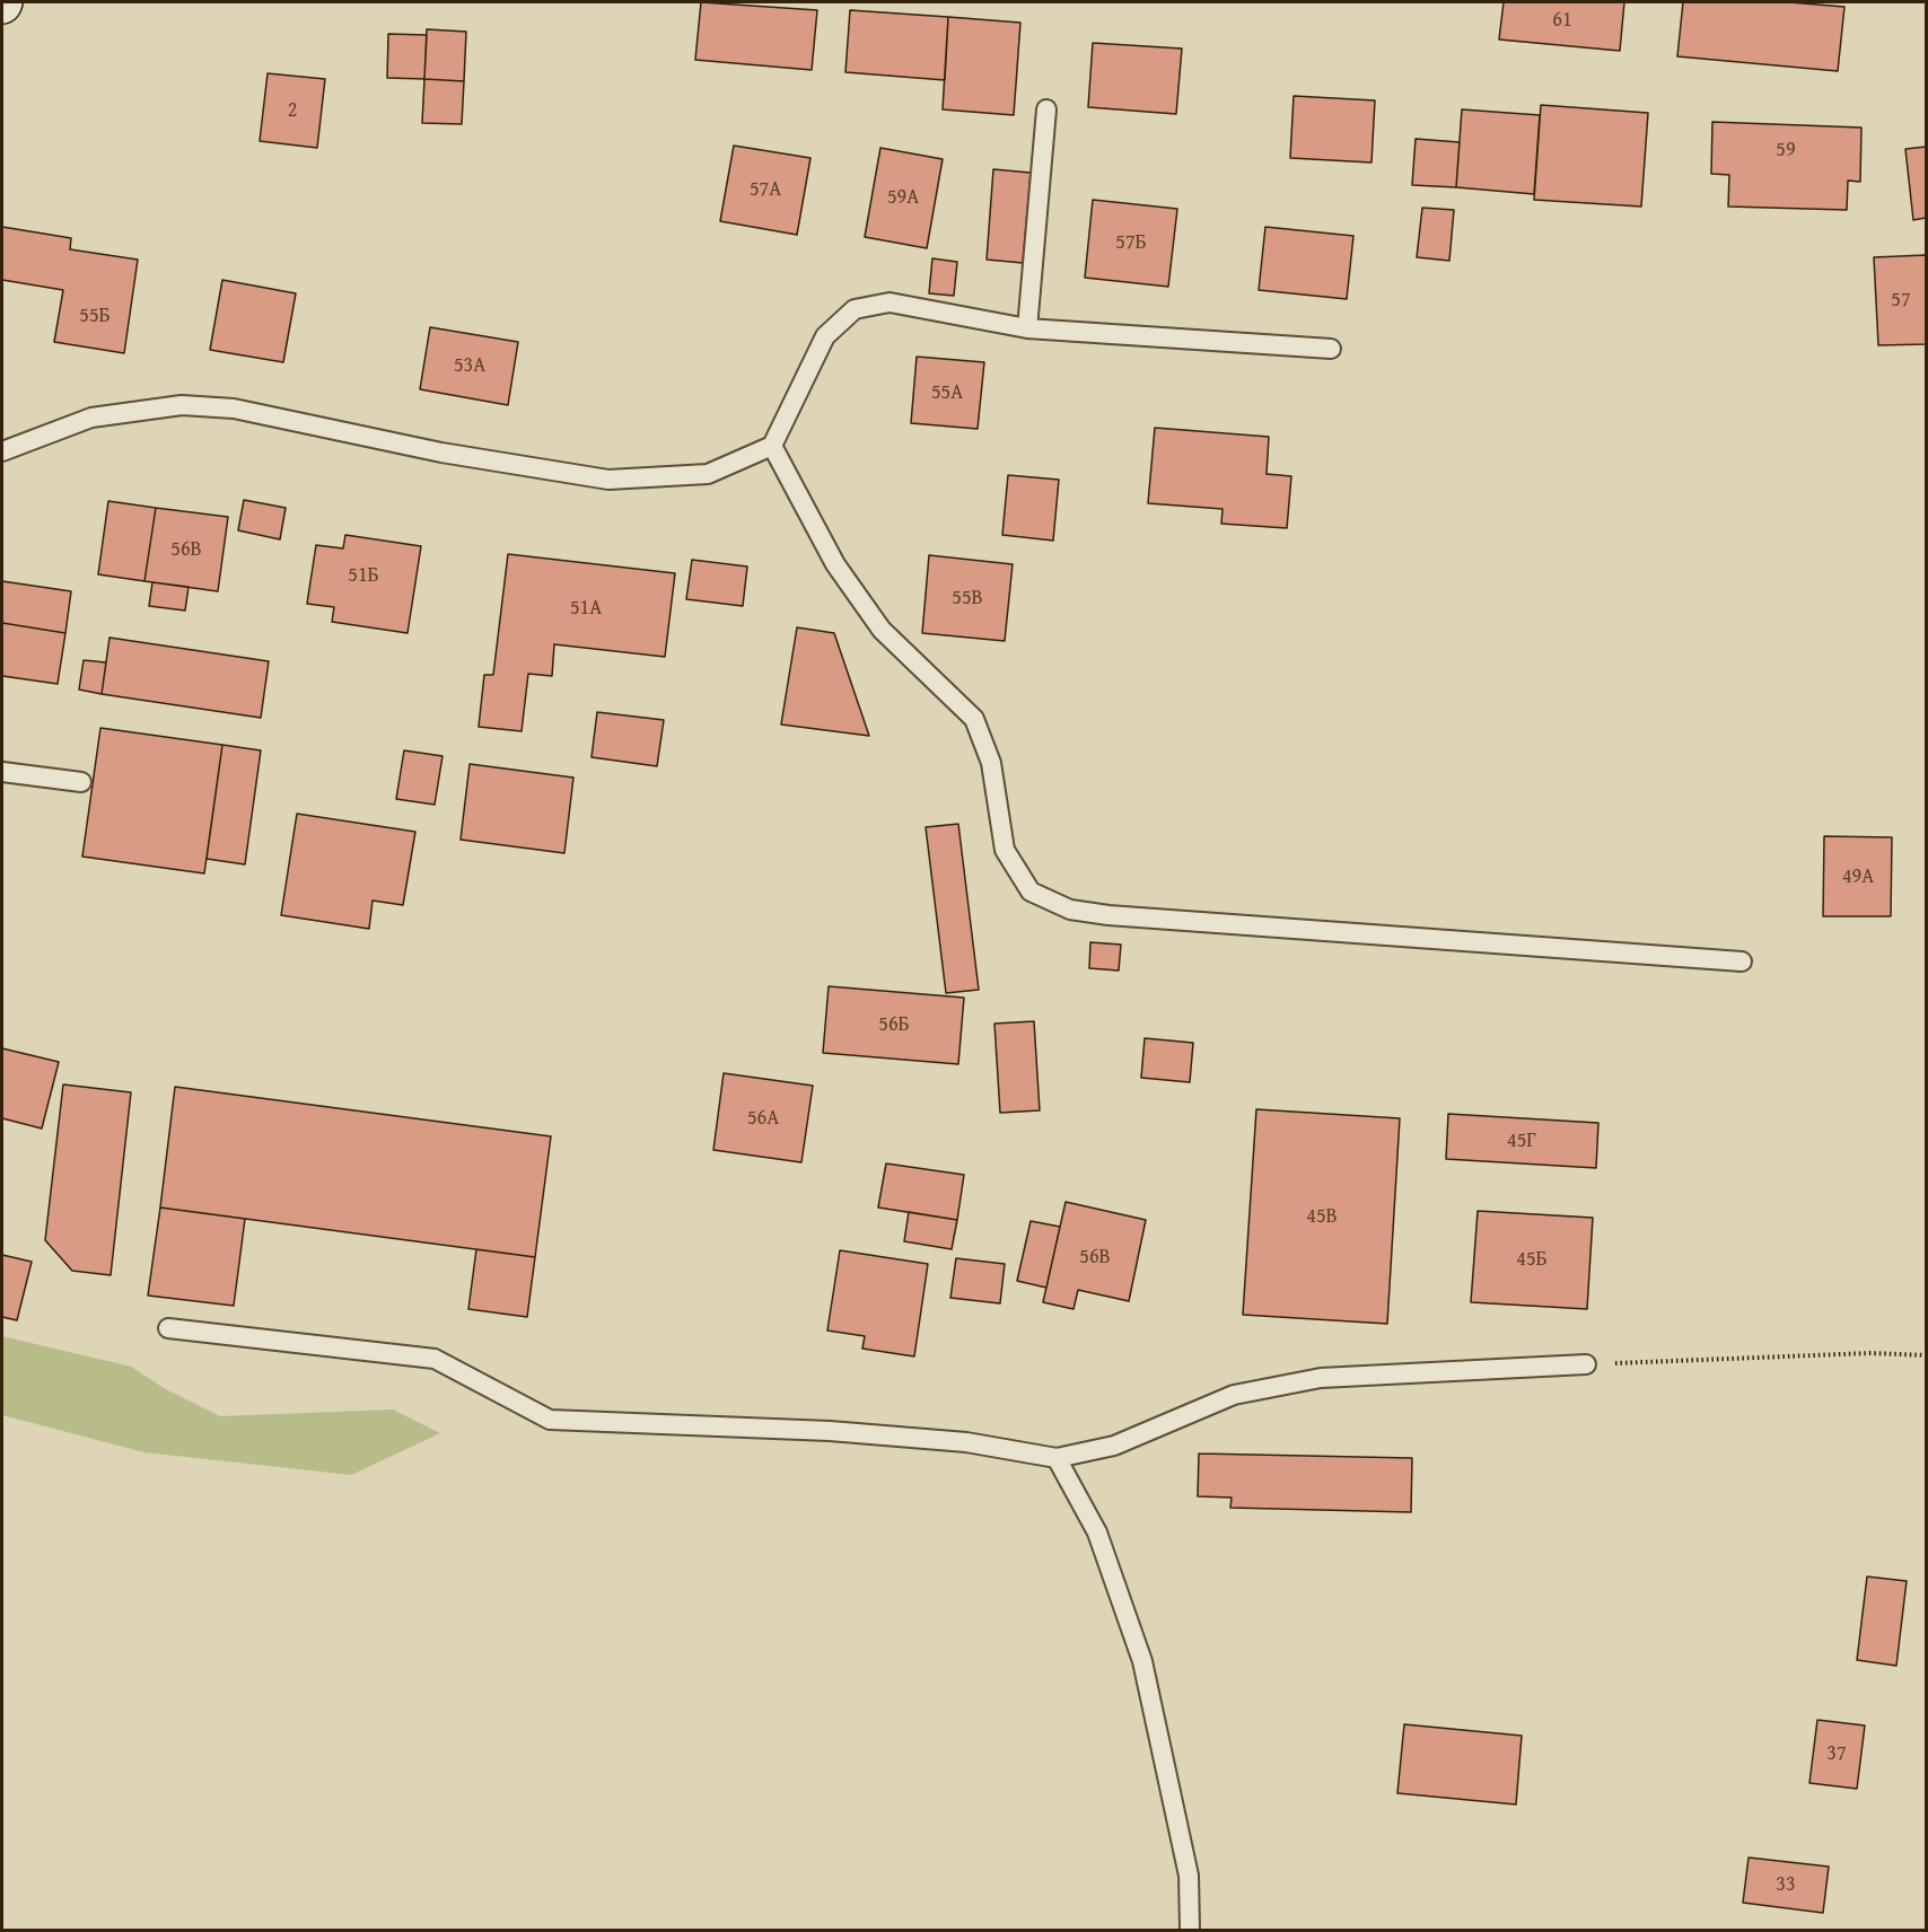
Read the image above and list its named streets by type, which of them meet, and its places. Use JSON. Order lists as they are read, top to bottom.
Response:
{
  "house_numbers": [
    "61",
    "2",
    "59",
    "57А",
    "59А",
    "57Б",
    "57",
    "55Б",
    "53А",
    "55А",
    "56В",
    "51Б",
    "55В",
    "51А",
    "49А",
    "56Б",
    "56А",
    "45Г",
    "45В",
    "56В",
    "45Б",
    "37",
    "33"
  ]
}
